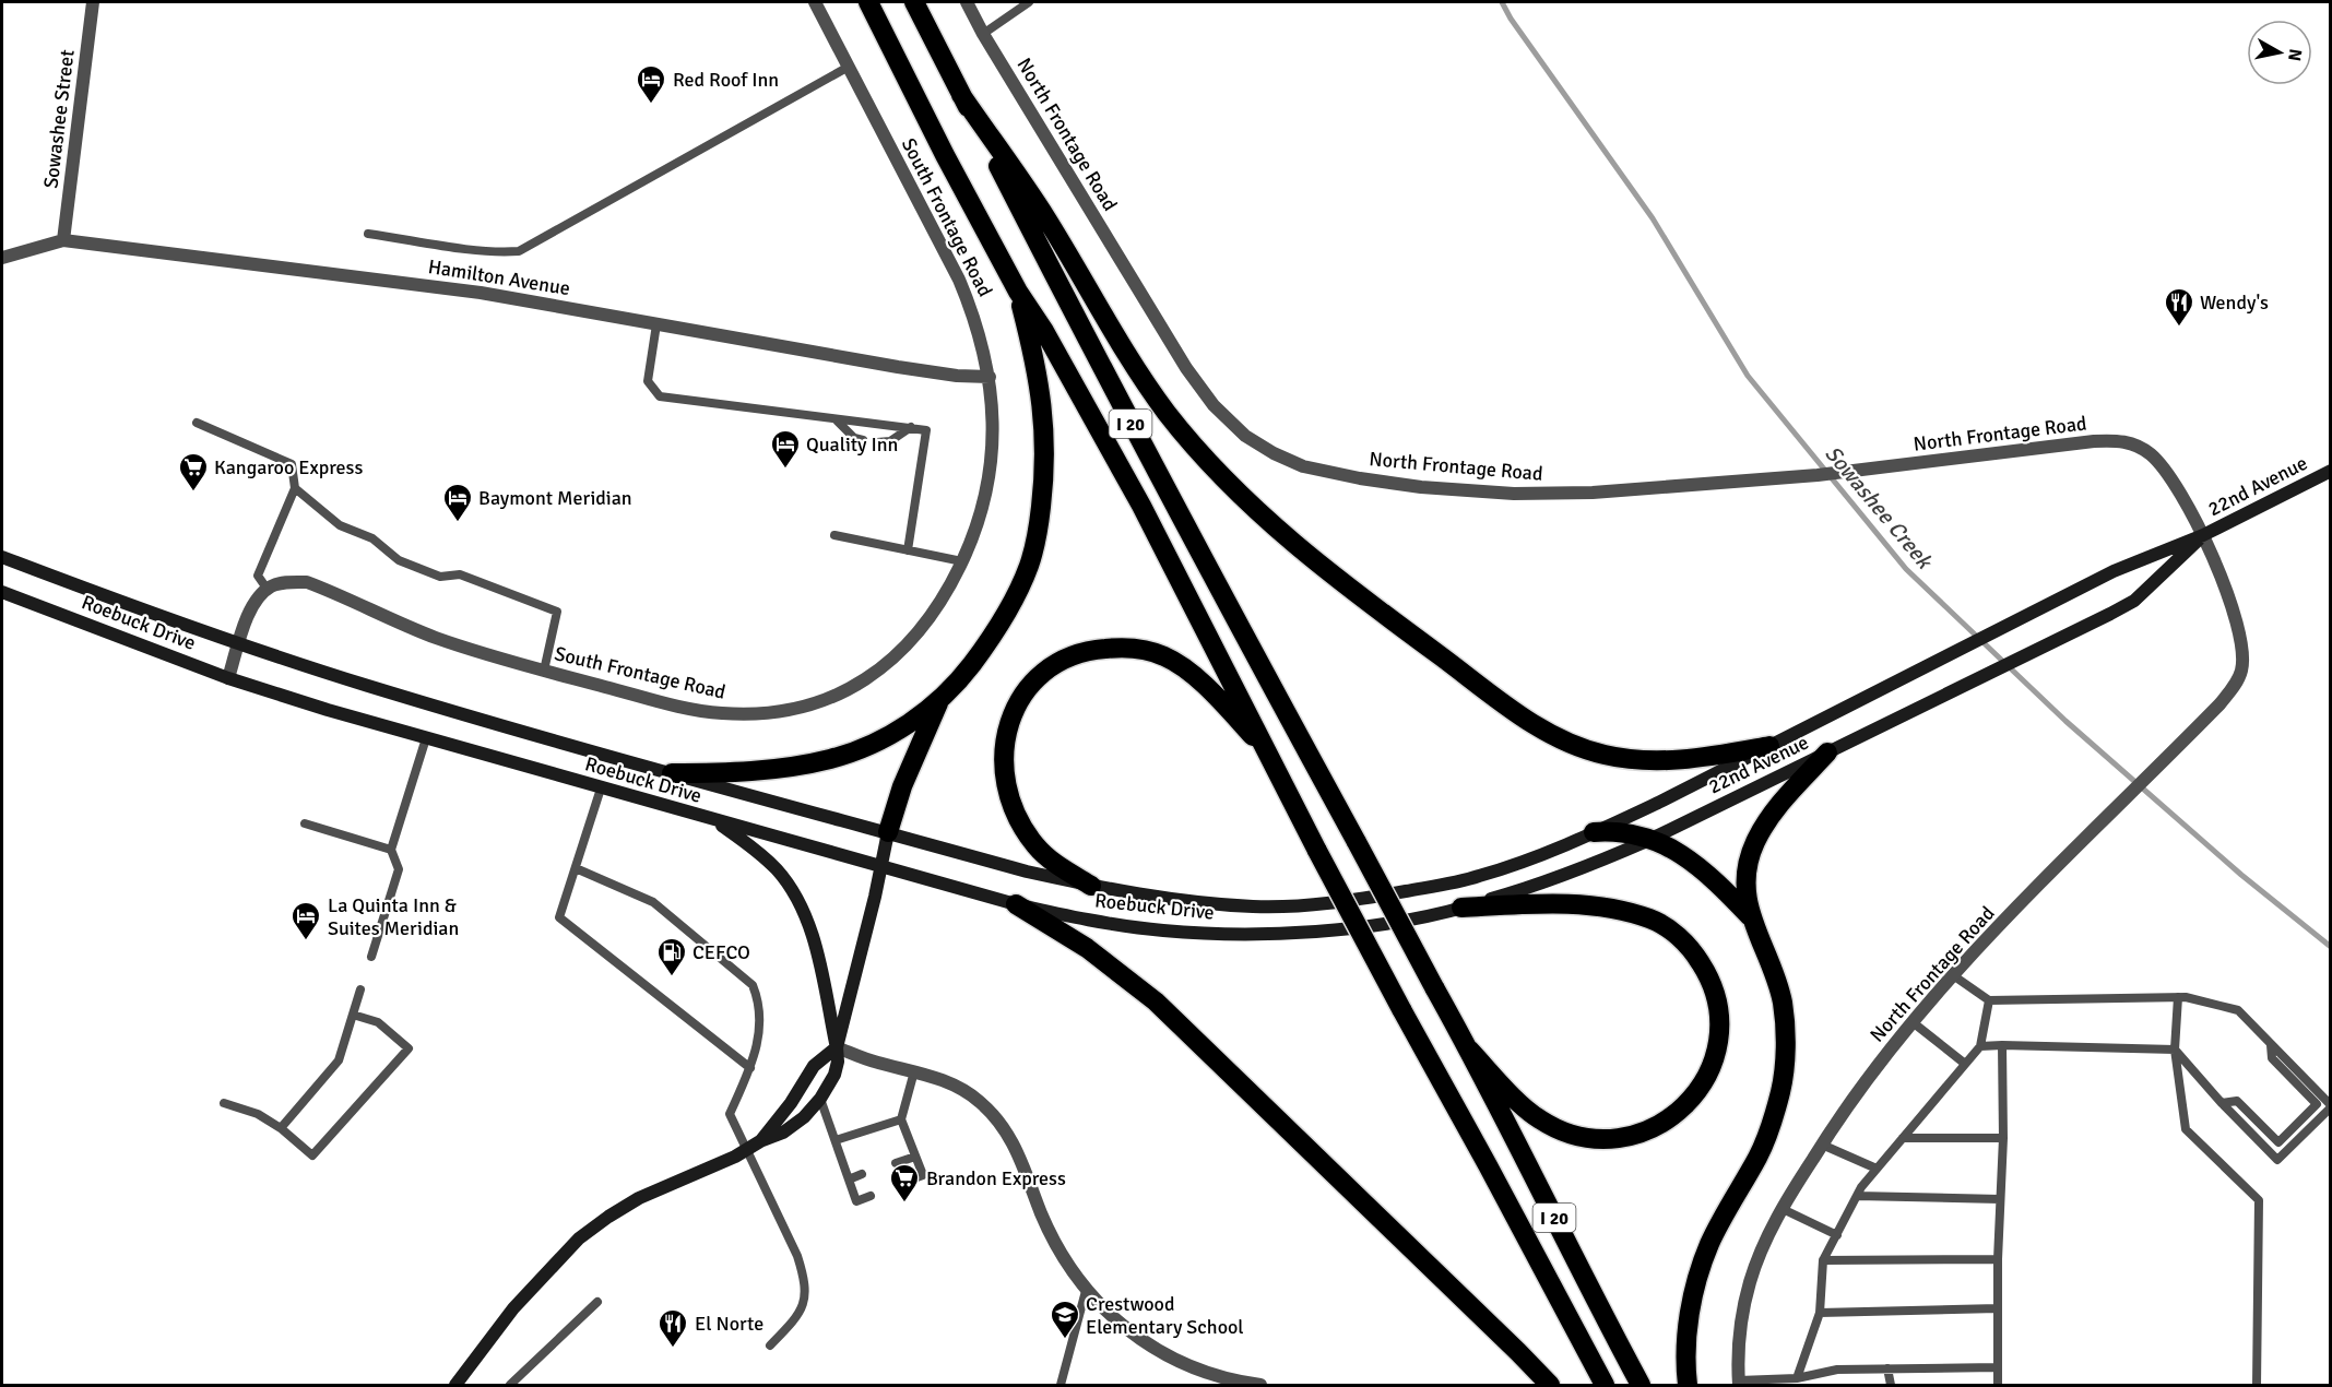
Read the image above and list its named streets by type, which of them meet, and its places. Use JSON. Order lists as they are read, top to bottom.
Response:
{
  "streets": {
    "highway": ["I 20"],
    "main road": ["22nd Avenue", "Roebuck Drive"],
    "street": [
      "Sowashee Street",
      "North Frontage Road",
      "South Frontage Road",
      "Hamilton Avenue"
    ]
  },
  "crossings": [
    ["Sowashee Street", "Hamilton Avenue"],
    ["North Frontage Road", "22nd Avenue"],
    ["South Frontage Road", "Hamilton Avenue"],
    ["22nd Avenue", "Roebuck Drive"]
  ],
  "water": ["Sowashee Creek"],
  "places": {
    "hotel": [
      "Red Roof Inn",
      "Quality Inn",
      "Baymont Meridian",
      "La Quinta Inn & Suites Meridian"
    ],
    "restaurant": ["Wendy's", "El Norte"],
    "supermarket": ["Kangaroo Express", "Brandon Express"],
    "fuel station": ["CEFCO"],
    "school or university": ["Crestwood Elementary School"]
  },
  "north": "right"
}
